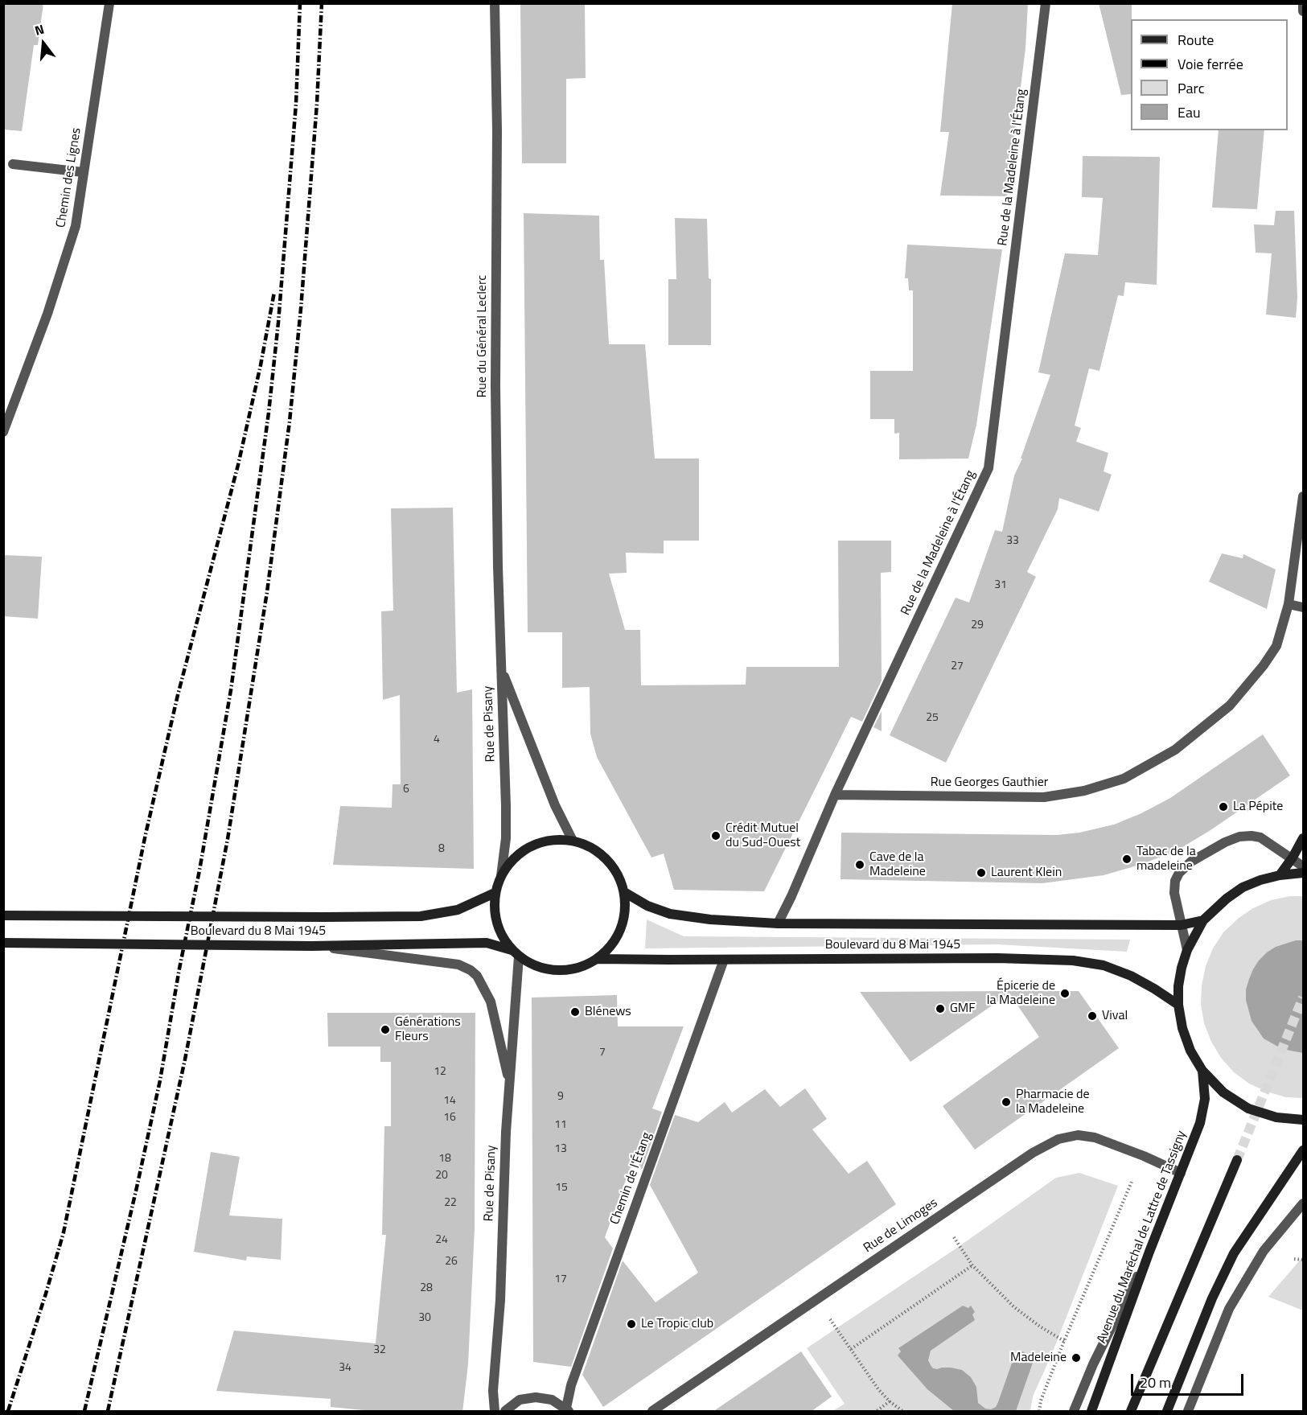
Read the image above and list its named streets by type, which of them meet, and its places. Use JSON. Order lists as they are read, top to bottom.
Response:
{
  "streets": {
    "main road": ["Boulevard du 8 Mai 1945", "Avenue du Maréchal de Lattre de Tassigny"],
    "street": [
      "Rue de la Madeleine à l'Étang",
      "Chemin des Lignes",
      "Rue du Général Leclerc",
      "Rue de Pisany",
      "Rue Georges Gauthier",
      "Chemin de l'Étang",
      "Rue de Limoges"
    ]
  },
  "crossings": [
    ["Rue de la Madeleine à l'Étang", "Rue Georges Gauthier"],
    ["Rue de la Madeleine à l'Étang", "Boulevard du 8 Mai 1945"],
    ["Rue du Général Leclerc", "Rue de Pisany"],
    ["Rue de Pisany", "Boulevard du 8 Mai 1945"],
    ["Boulevard du 8 Mai 1945", "Chemin de l'Étang"],
    ["Rue de Limoges", "Avenue du Maréchal de Lattre de Tassigny"]
  ],
  "places": [
    "La Pépite",
    "Crédit Mutuel du Sud-Ouest",
    "Tabac de la madeleine",
    "Cave de la Madeleine",
    "Laurent Klein",
    "Épicerie de la Madeleine",
    "GMF",
    "Blénews",
    "Vival",
    "Générations Fleurs",
    "Pharmacie de la Madeleine",
    "Le Tropic club",
    "Madeleine"
  ],
  "house_numbers": [
    "33",
    "31",
    "29",
    "27",
    "25",
    "4",
    "6",
    "8",
    "7",
    "12",
    "9",
    "14",
    "16",
    "11",
    "13",
    "18",
    "20",
    "15",
    "22",
    "24",
    "26",
    "17",
    "28",
    "30",
    "32",
    "34"
  ],
  "legend": [
    "Route",
    "Voie ferrée",
    "Parc",
    "Eau"
  ],
  "scale_bar": "20 m",
  "north": "top"
}
